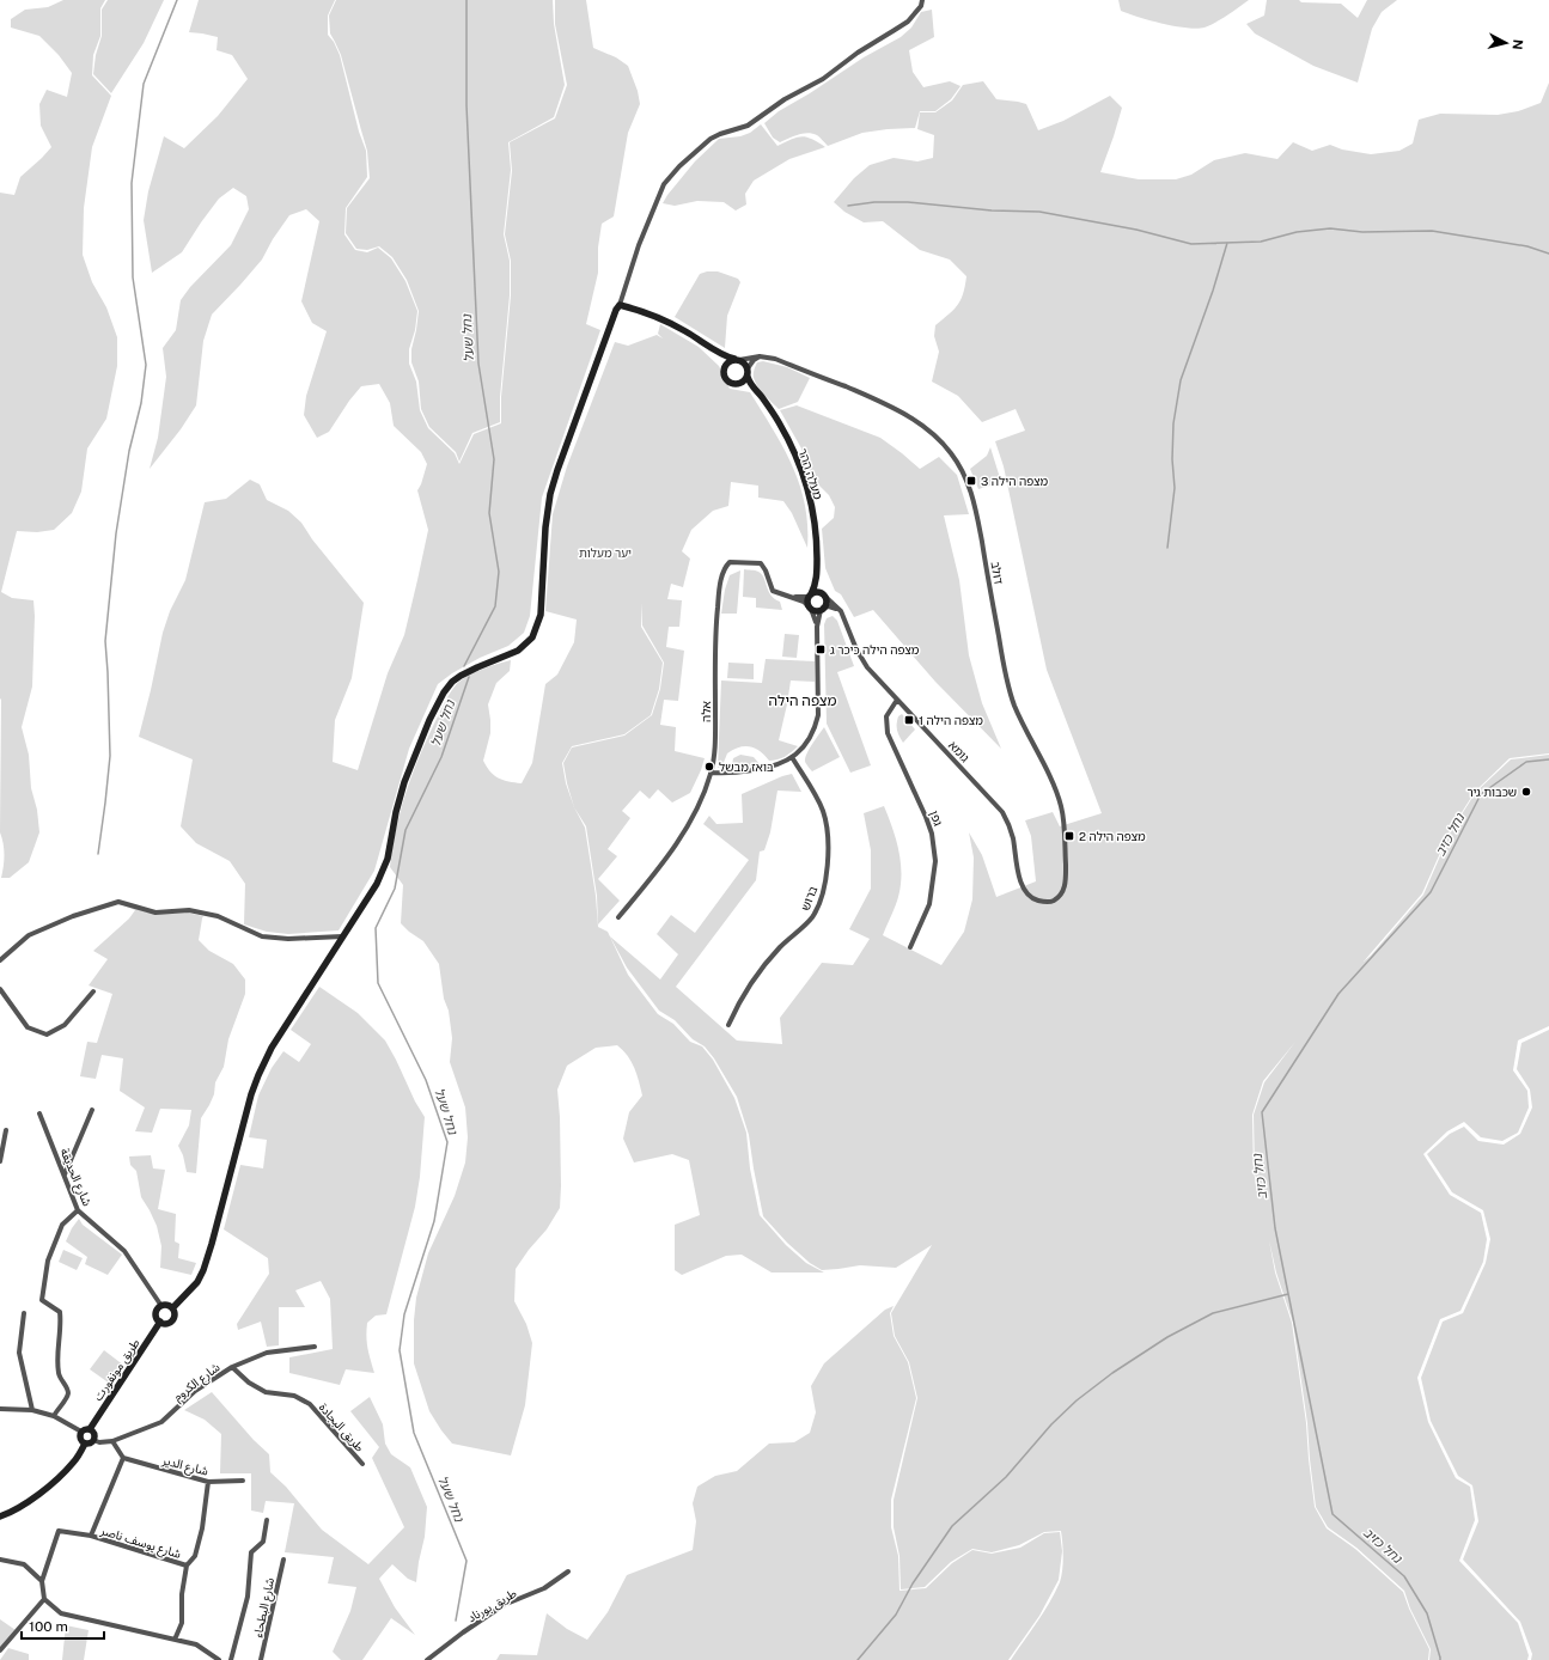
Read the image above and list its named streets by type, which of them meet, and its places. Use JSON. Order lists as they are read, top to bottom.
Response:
{
  "streets": {
    "main road": ["מעלה ההר", "طريق مونفورت"],
    "street": [
      "דולב",
      "אלה",
      "גומא",
      "גפן",
      "ברוש",
      "شارع الحديقة",
      "شارع الكروم",
      "طريق البجادة",
      "شارع الدير",
      "شارع يوسف ناصر",
      "طريق بورناد",
      "شارع البطحاء"
    ]
  },
  "crossings": [
    ["מעלה ההר", "דולב"],
    ["מעלה ההר", "אלה"],
    ["דולב", "גומא"],
    ["גומא", "גפן"],
    ["شارع الحديقة", "طريق مونفورت"],
    ["طريق مونفورت", "شارع الكروم"],
    ["شارع الكروم", "طريق البجادة"],
    ["شارع الدير", "شارع يوسف ناصر"]
  ],
  "districts": ["מצפה הילה"],
  "water": ["נחל שעל", "נחל כזיב"],
  "parks": ["יער מעלות"],
  "places": {
    "transit": [
      "מצפה הילה 3",
      "מצפה הילה כיכר ג",
      "מצפה הילה 1",
      "מצפה הילה 2"
    ],
    "other": ["בואז מבשל", "שכבות גיר"]
  },
  "scale_bar": "100 m",
  "north": "right"
}
